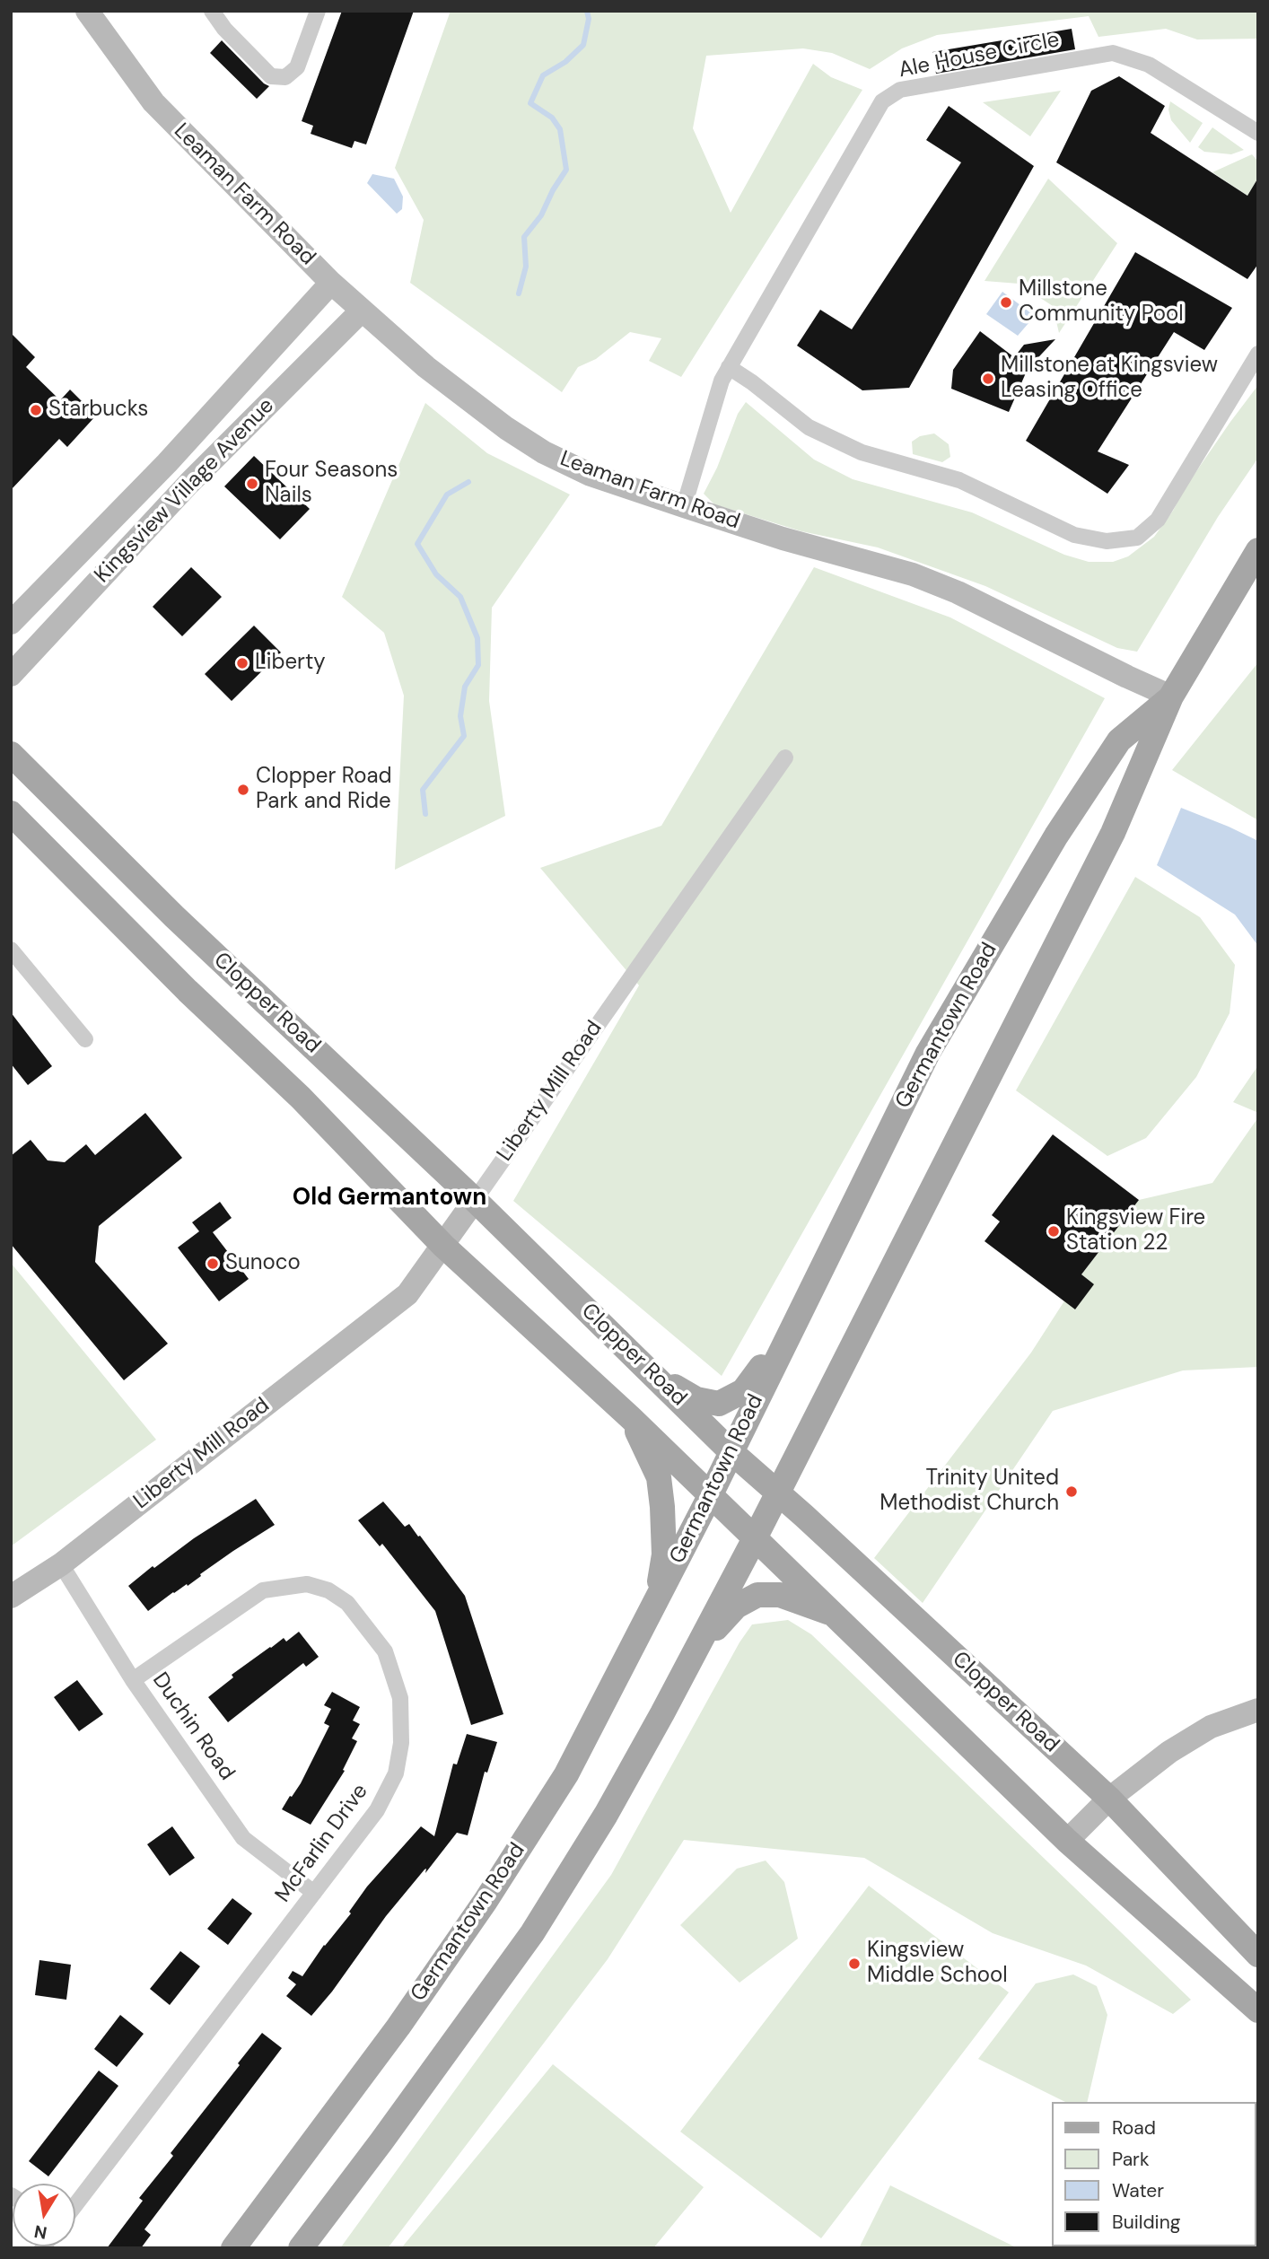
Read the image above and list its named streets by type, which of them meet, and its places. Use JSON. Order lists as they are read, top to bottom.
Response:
{
  "streets": {
    "main road": ["Clopper Road", "Germantown Road"],
    "street": [
      "Ale House Circle",
      "Leaman Farm Road",
      "Kingsview Village Avenue",
      "Liberty Mill Road",
      "Duchin Road",
      "McFarlin Drive"
    ]
  },
  "crossings": [
    ["Ale House Circle", "Leaman Farm Road"],
    ["Leaman Farm Road", "Kingsview Village Avenue"],
    ["Leaman Farm Road", "Germantown Road"],
    ["Clopper Road", "Germantown Road"],
    ["Clopper Road", "Liberty Mill Road"],
    ["Liberty Mill Road", "Duchin Road"],
    ["Duchin Road", "McFarlin Drive"]
  ],
  "districts": ["Old Germantown"],
  "places": [
    "Millstone Community Pool",
    "Millstone at Kingsview Leasing Office",
    "Starbucks",
    "Four Seasons Nails",
    "Liberty",
    "Clopper Road Park and Ride",
    "Kingsview Fire Station 22",
    "Sunoco",
    "Trinity United Methodist Church",
    "Kingsview Middle School"
  ],
  "legend": [
    "Road",
    "Park",
    "Water",
    "Building"
  ],
  "north": "bottom"
}
